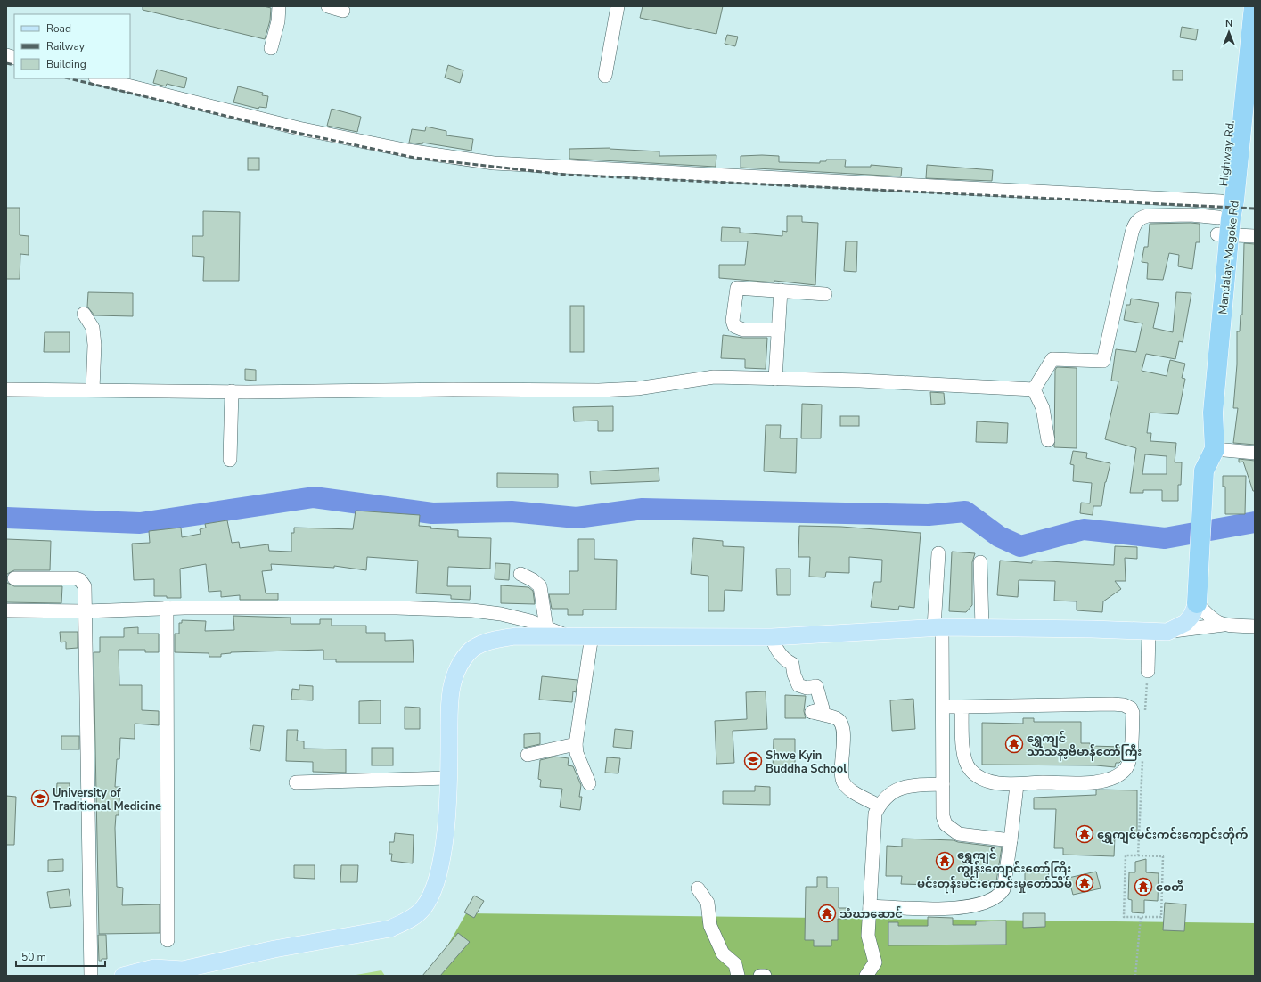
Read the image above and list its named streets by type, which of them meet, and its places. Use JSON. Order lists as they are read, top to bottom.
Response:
{
  "streets": {
    "highway": ["Highway Rd.", "Mandalay-Mogoke Rd"]
  },
  "crossings": [
    ["Highway Rd.", "Mandalay-Mogoke Rd"]
  ],
  "places": {
    "temple": [
      "ရွှေကျင် သာသနာ့ဗိမာန်တော်ကြီး",
      "ရွှေကျင်မင်းကင်းကျောင်းတိုက်",
      "ရွှေကျင် ကျွန်းကျောင်းတော်ကြီး",
      "မင်းတုန်းမင်းကောင်းမှုတော်သိမ်",
      "စေတီ",
      "သံဃာဆောင်"
    ],
    "school or university": ["Shwe Kyin Buddha School", "University of Traditional Medicine"]
  },
  "legend": ["Road", "Railway", "Building"],
  "scale_bar": "50 m",
  "north": "top"
}
